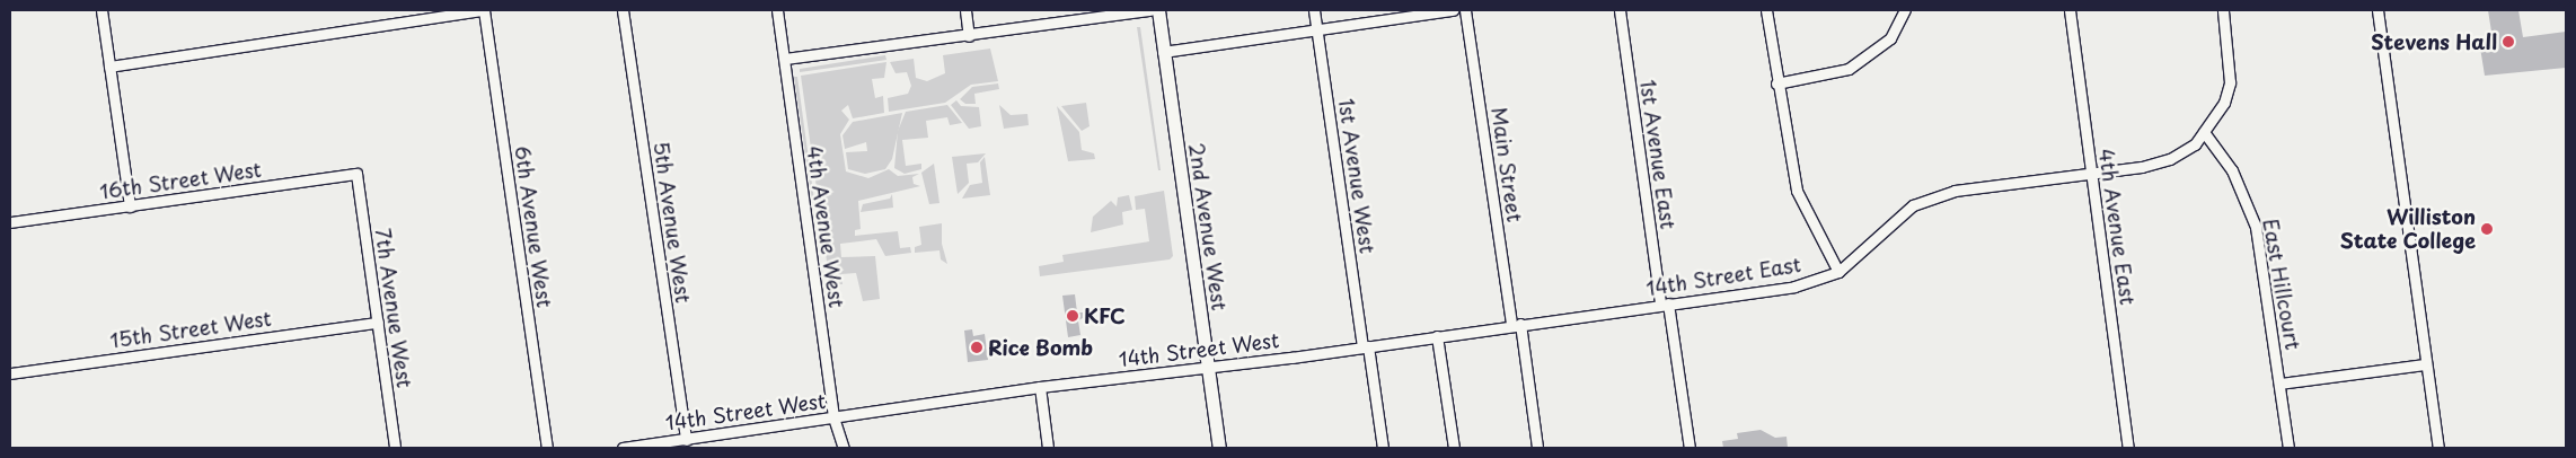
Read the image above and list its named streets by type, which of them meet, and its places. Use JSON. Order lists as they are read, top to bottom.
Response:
{
  "streets": {
    "main road": ["2nd Avenue West"],
    "street": [
      "1st Avenue East",
      "Main Street",
      "1st Avenue West",
      "16th Street West",
      "5th Avenue West",
      "6th Avenue West",
      "4th Avenue West",
      "4th Avenue East",
      "14th Street East",
      "East Hillcourt",
      "7th Avenue West",
      "15th Street West",
      "14th Street West"
    ]
  },
  "crossings": [
    ["1st Avenue East", "14th Street East"],
    ["Main Street", "14th Street East"],
    ["Main Street", "14th Street West"],
    ["1st Avenue West", "14th Street West"],
    ["16th Street West", "7th Avenue West"],
    ["5th Avenue West", "14th Street West"],
    ["4th Avenue West", "14th Street West"],
    ["2nd Avenue West", "14th Street West"],
    ["4th Avenue East", "14th Street East"],
    ["14th Street East", "East Hillcourt"],
    ["14th Street East", "14th Street West"],
    ["7th Avenue West", "15th Street West"]
  ],
  "places": [
    "Stevens Hall",
    "Williston State College",
    "KFC",
    "Rice Bomb"
  ]
}
